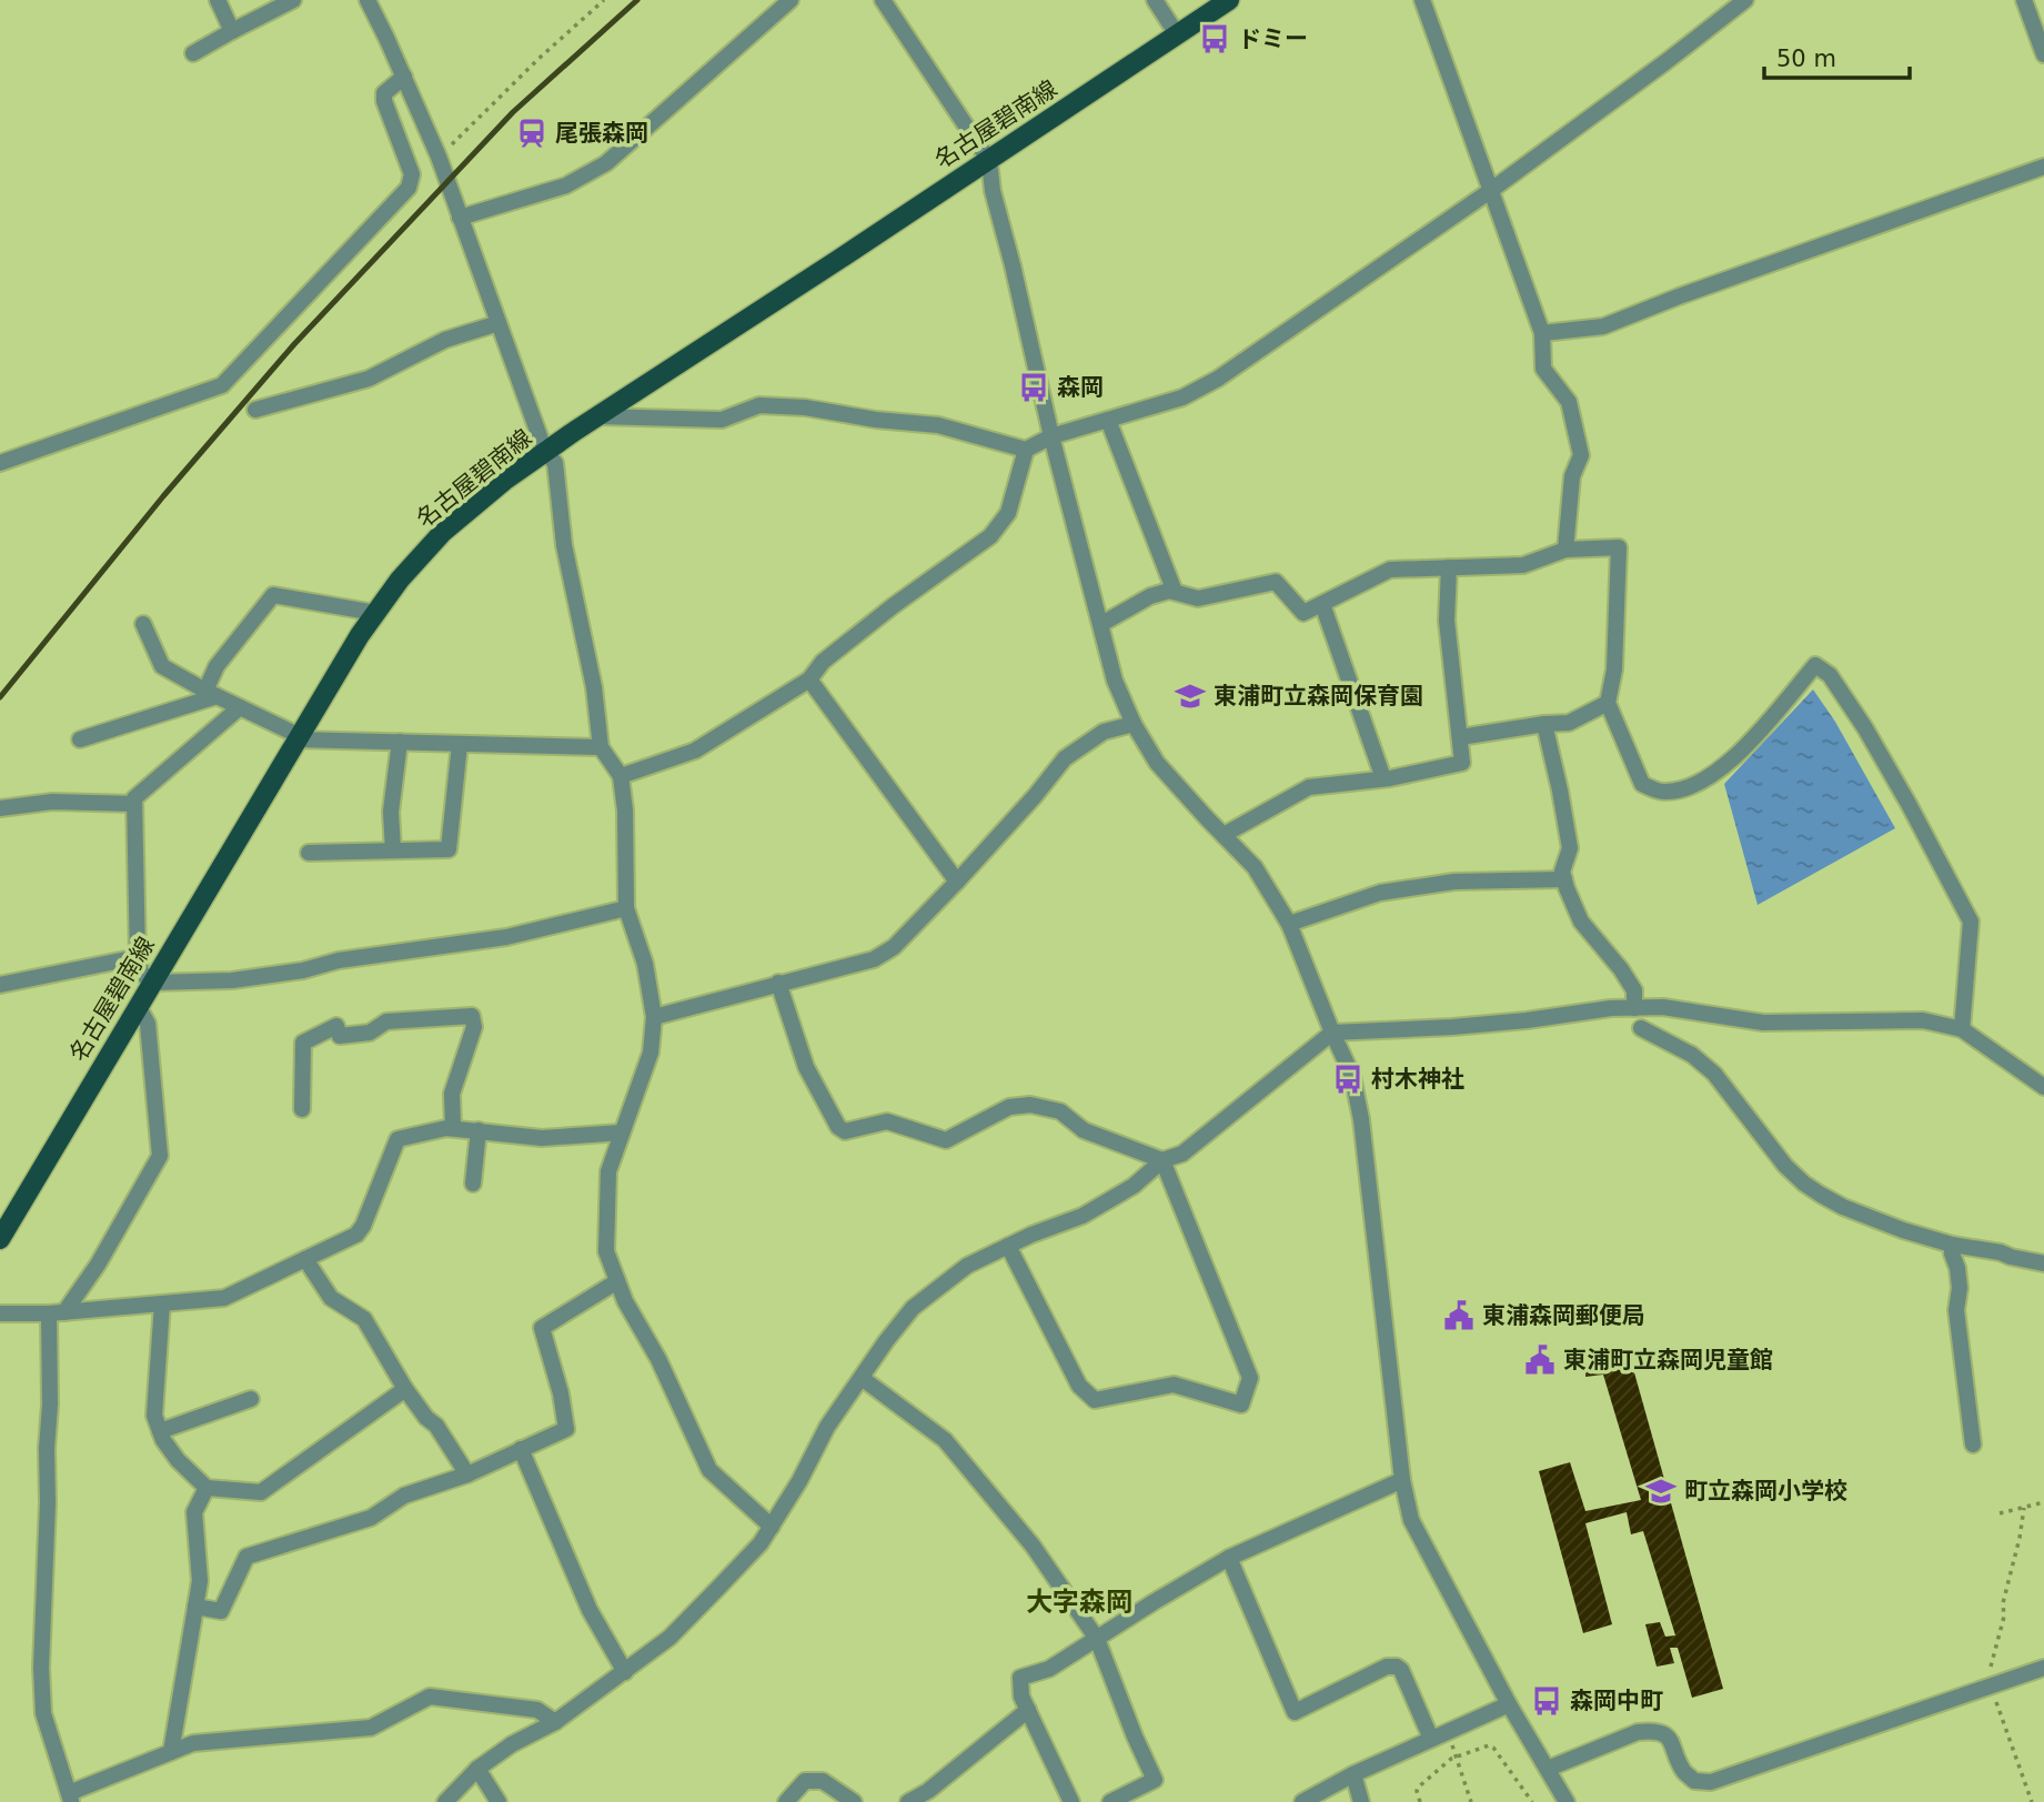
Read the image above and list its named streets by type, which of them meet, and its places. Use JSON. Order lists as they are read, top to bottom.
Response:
{
  "streets": {
    "main road": ["名古屋碧南線"]
  },
  "districts": ["大字森岡"],
  "places": {
    "bus stop": [
      "ドミー",
      "森岡",
      "村木神社",
      "森岡中町"
    ],
    "station": ["尾張森岡"],
    "school or university": ["東浦町立森岡保育園", "町立森岡小学校"],
    "public building": ["東浦森岡郵便局", "東浦町立森岡児童館"]
  },
  "scale_bar": "50 m"
}
